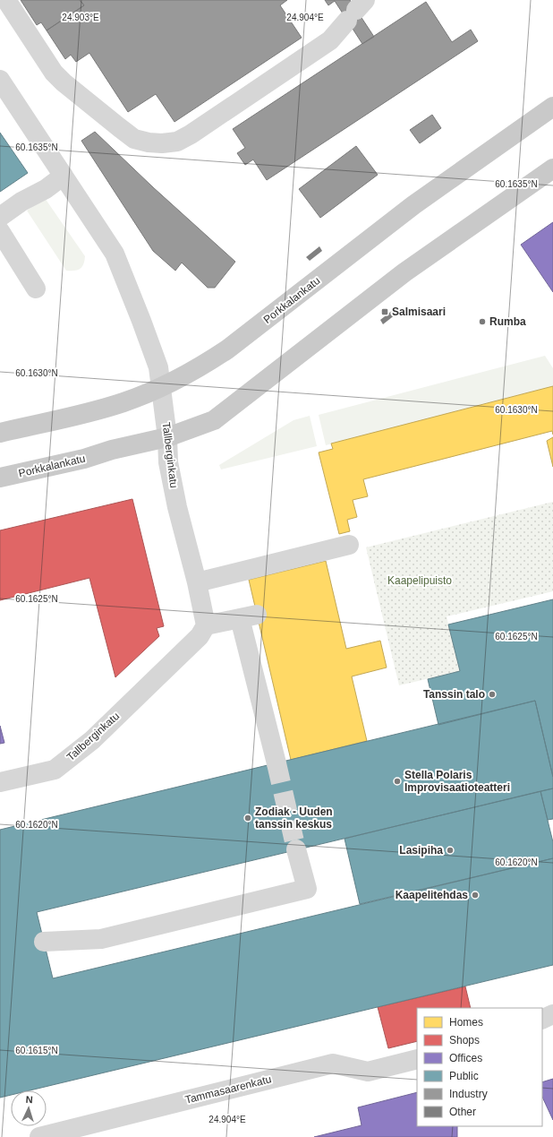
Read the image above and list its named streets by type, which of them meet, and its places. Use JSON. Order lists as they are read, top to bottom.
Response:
{
  "streets": {
    "main road": ["Porkkalankatu"],
    "street": ["Tallberginkatu", "Tammasaarenkatu"]
  },
  "crossings": [
    ["Porkkalankatu", "Tallberginkatu"]
  ],
  "parks": ["Kaapelipuisto"],
  "places": {
    "transit": ["Salmisaari"],
    "other": [
      "Rumba",
      "Tanssin talo",
      "Stella Polaris Improvisaatioteatteri",
      "Zodiak - Uuden tanssin keskus",
      "Lasipiha",
      "Kaapelitehdas"
    ]
  },
  "legend": [
    "Homes",
    "Shops",
    "Offices",
    "Public",
    "Industry",
    "Other"
  ],
  "north": "top",
  "coordinates": [
    "24.903°E",
    "24.904°E",
    "60.1635°N",
    "60.1630°N",
    "60.1625°N",
    "60.1620°N",
    "60.1615°N"
  ]
}
